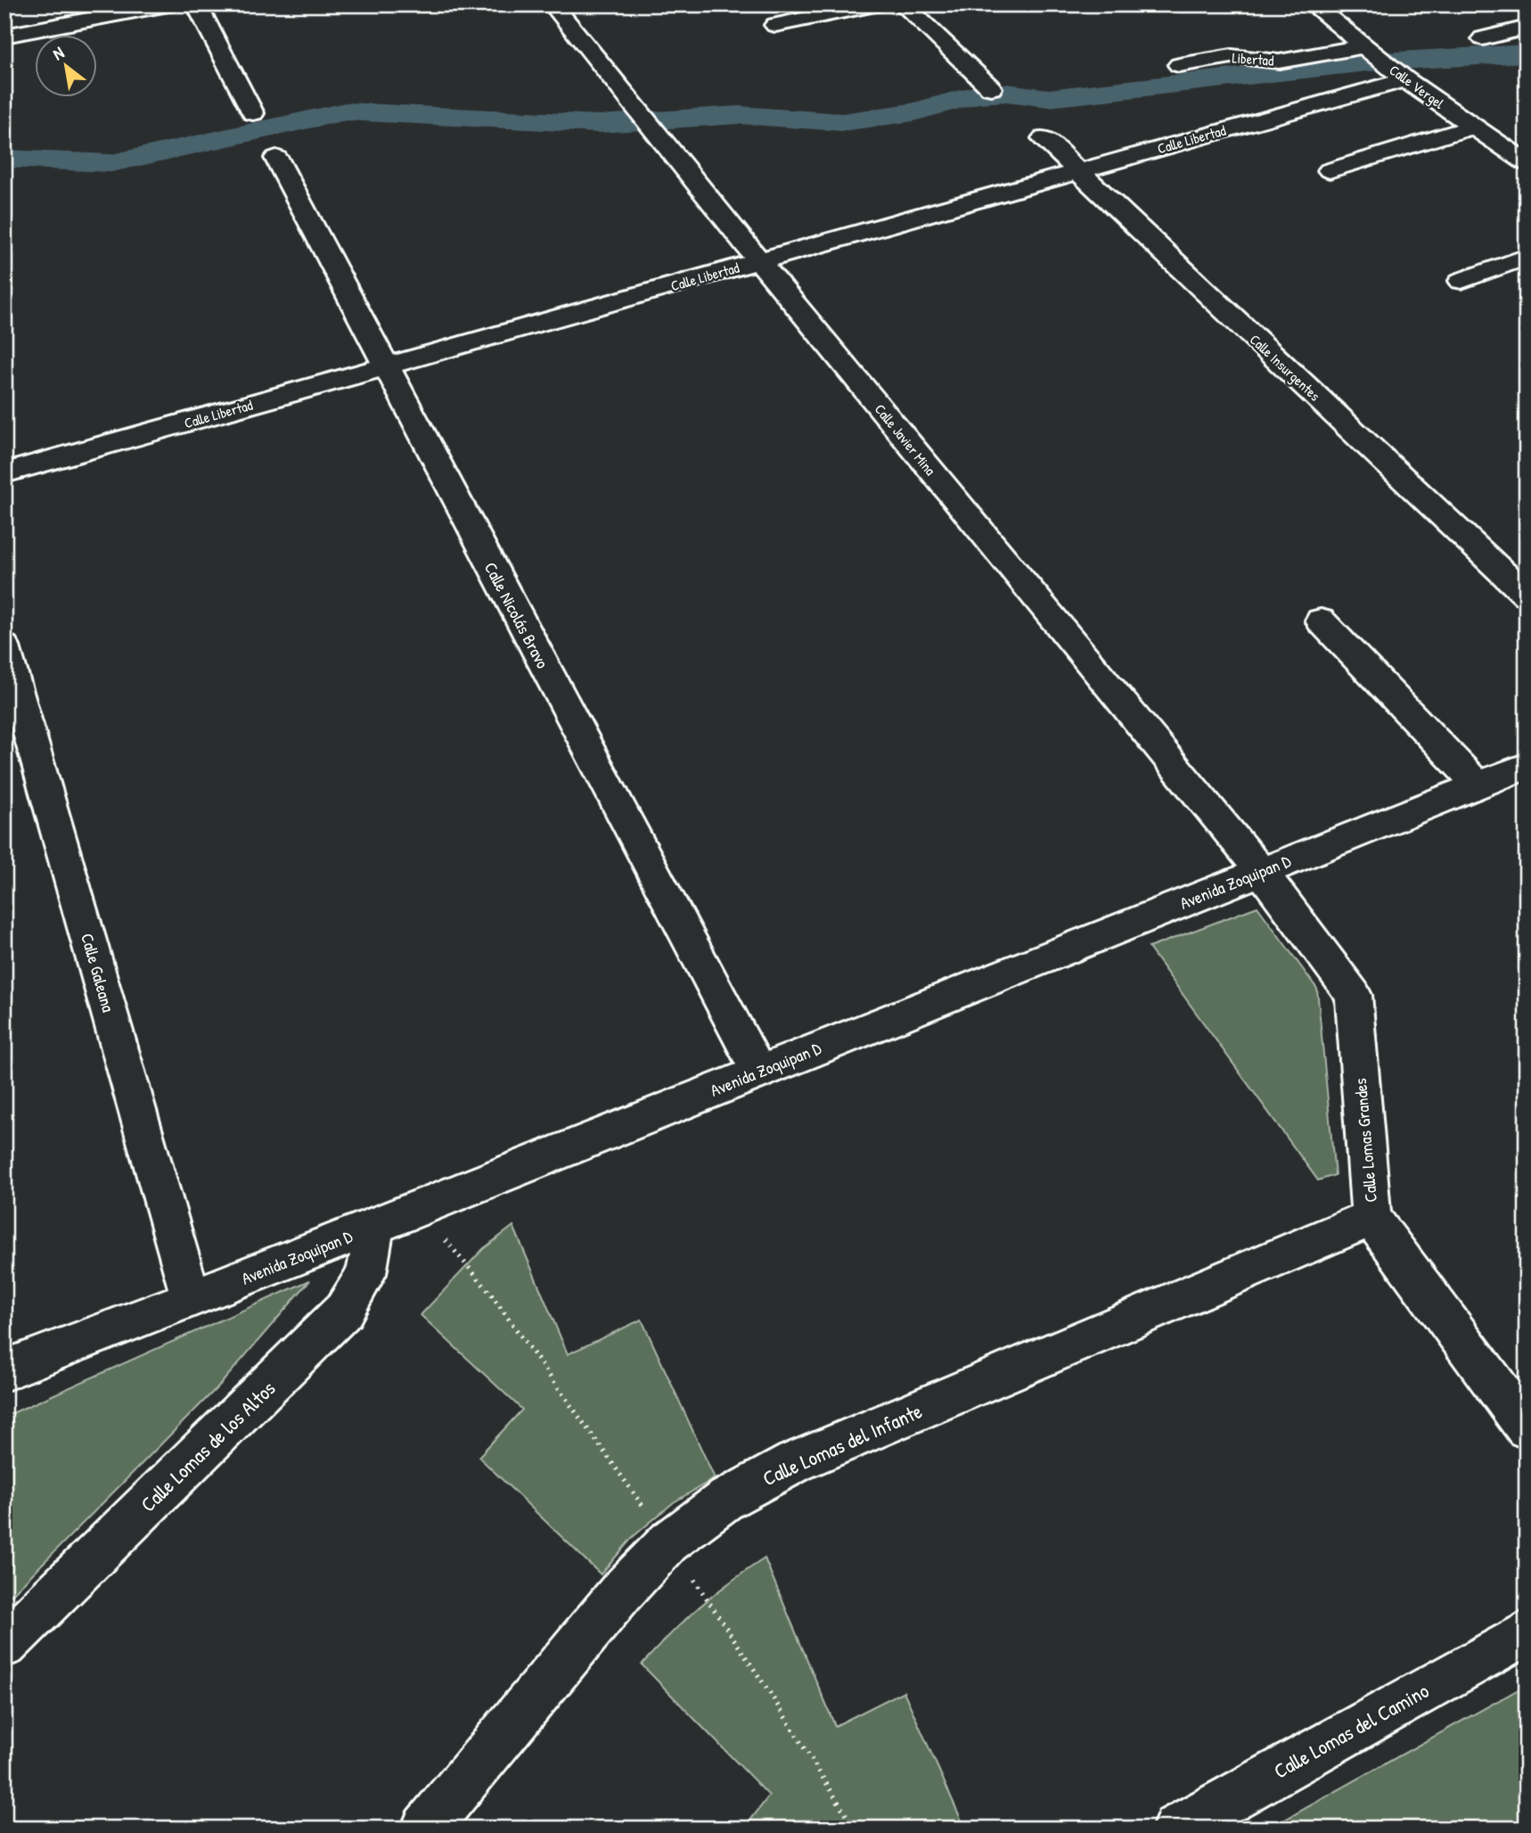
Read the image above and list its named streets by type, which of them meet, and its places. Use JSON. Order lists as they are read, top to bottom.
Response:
{
  "streets": {
    "street": [
      "Libertad",
      "Calle Vergel",
      "Calle Libertad",
      "Calle Insurgentes",
      "Calle Javier Mina",
      "Calle Nicolás Bravo",
      "Avenida Zoquipan D",
      "Calle Galeana",
      "Calle Lomas Grandes",
      "Calle Lomas del Infante",
      "Calle Lomas de los Altos",
      "Calle Lomas del Camino"
    ]
  },
  "crossings": [
    ["Libertad", "Calle Vergel"],
    ["Calle Vergel", "Calle Libertad"],
    ["Calle Libertad", "Calle Insurgentes"],
    ["Calle Libertad", "Calle Javier Mina"],
    ["Calle Libertad", "Calle Nicolás Bravo"],
    ["Calle Javier Mina", "Avenida Zoquipan D"],
    ["Calle Javier Mina", "Calle Lomas Grandes"],
    ["Calle Nicolás Bravo", "Avenida Zoquipan D"],
    ["Avenida Zoquipan D", "Calle Galeana"],
    ["Avenida Zoquipan D", "Calle Lomas Grandes"],
    ["Avenida Zoquipan D", "Calle Lomas de los Altos"],
    ["Calle Lomas Grandes", "Calle Lomas del Infante"]
  ],
  "north": "top left"
}
